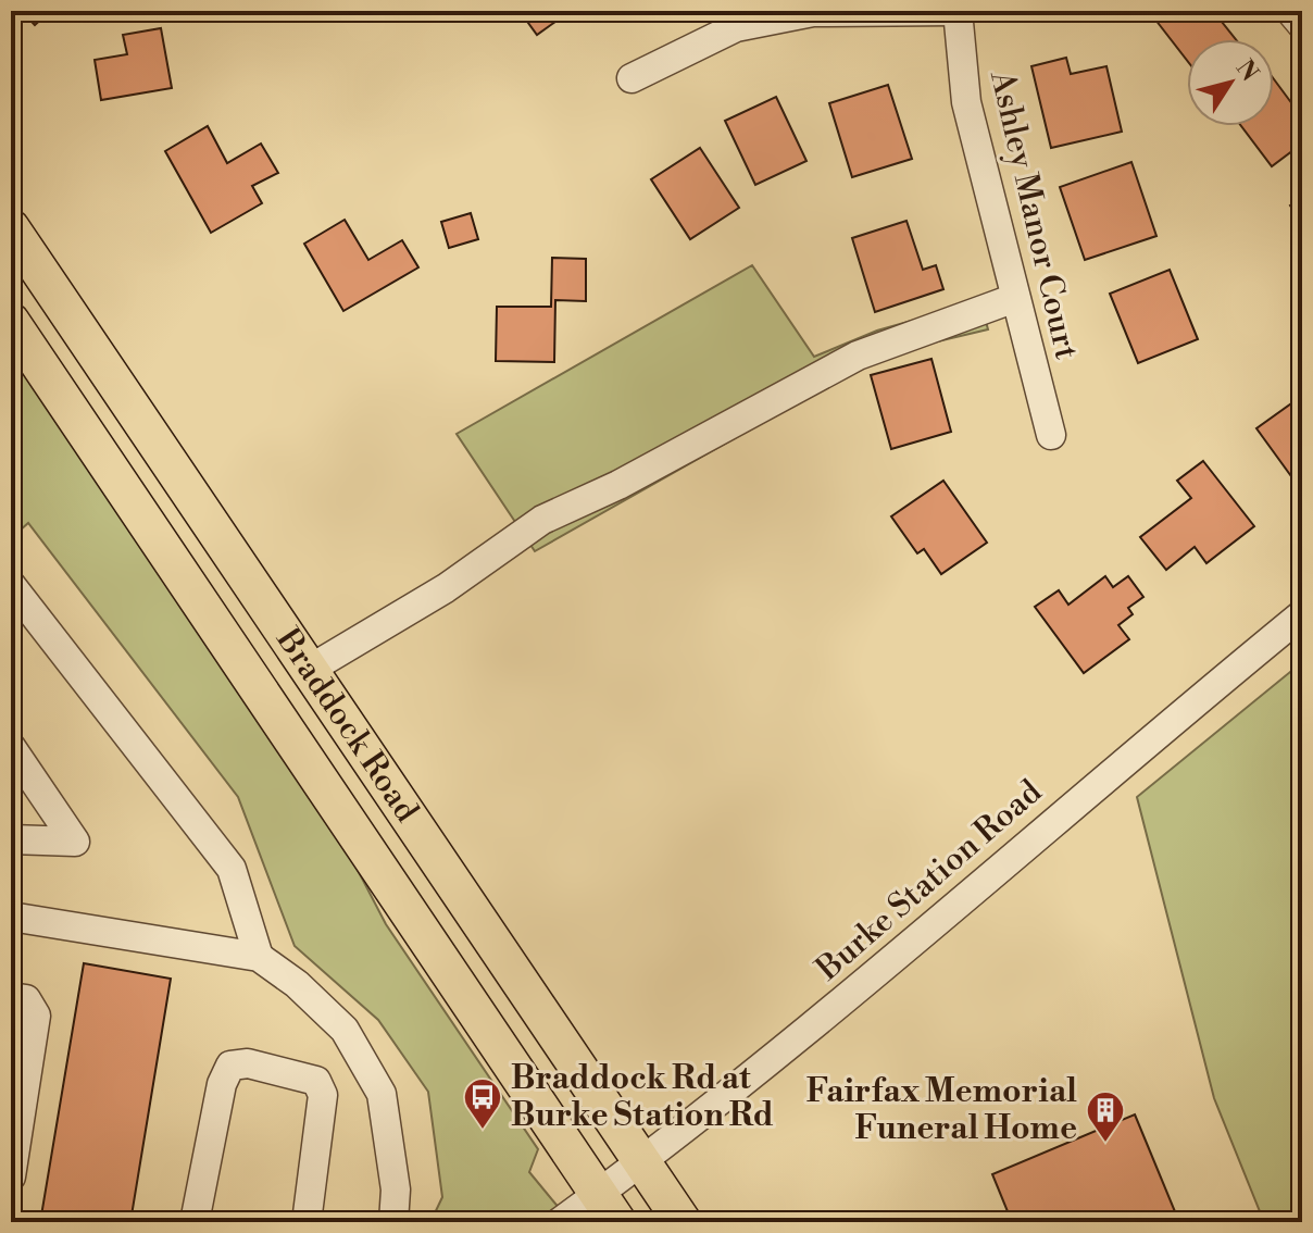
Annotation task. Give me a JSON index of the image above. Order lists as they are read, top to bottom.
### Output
{
  "streets": {
    "main road": ["Braddock Road"],
    "street": ["Ashley Manor Court", "Burke Station Road"]
  },
  "crossings": [
    ["Braddock Road", "Burke Station Road"]
  ],
  "places": {
    "bus stop": ["Braddock Rd at Burke Station Rd"],
    "building": ["Fairfax Memorial Funeral Home"]
  },
  "north": "top right"
}
